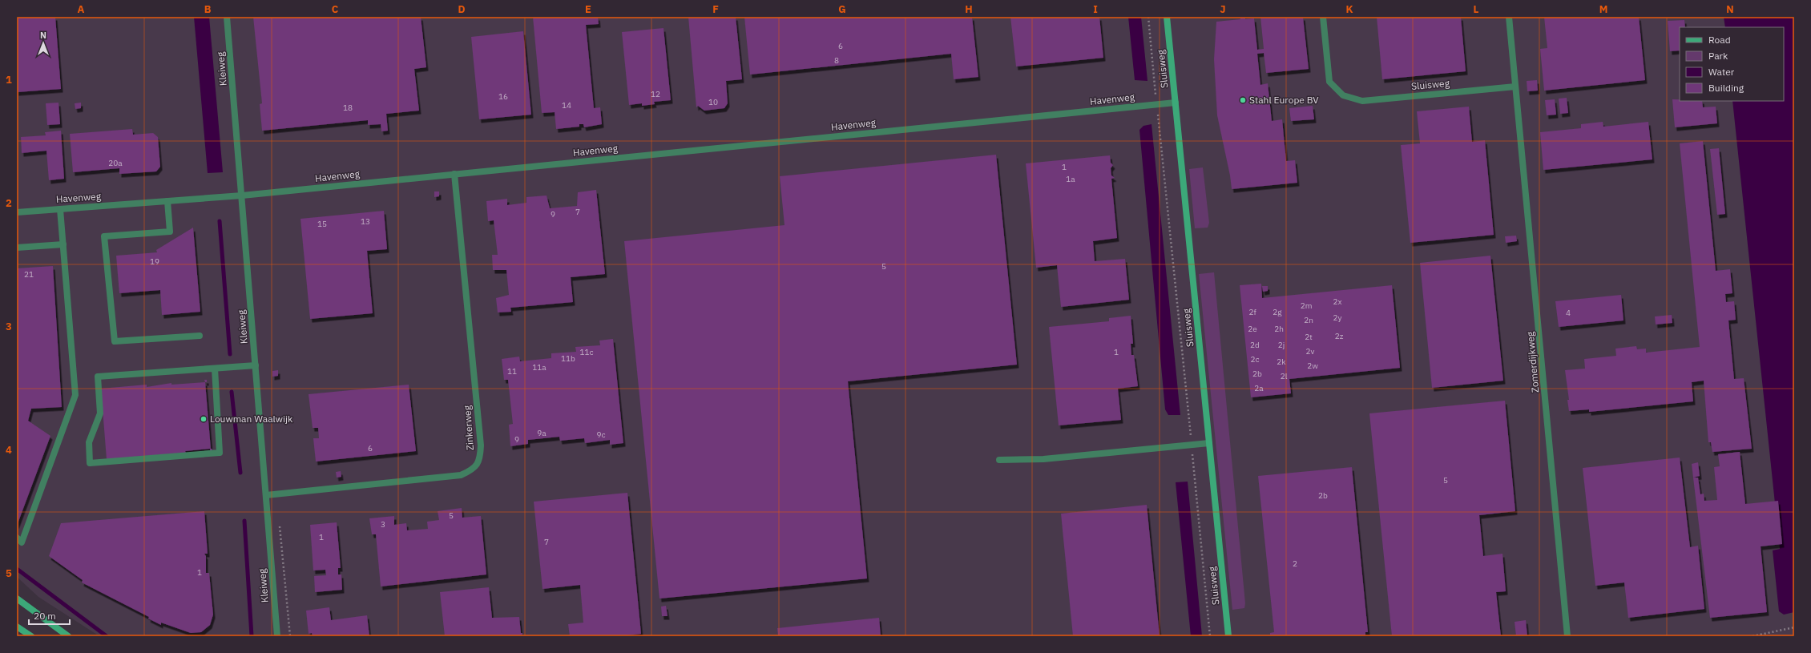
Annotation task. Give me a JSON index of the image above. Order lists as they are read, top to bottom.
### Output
{
  "streets": {
    "street": [
      "Kleiweg",
      "Sluisweg",
      "Havenweg",
      "Zomerdijkweg",
      "Zinkerweg"
    ]
  },
  "crossings": [
    ["Kleiweg", "Havenweg"],
    ["Kleiweg", "Zinkerweg"],
    ["Sluisweg", "Havenweg"],
    ["Sluisweg", "Zomerdijkweg"],
    ["Havenweg", "Zinkerweg"]
  ],
  "places": ["Stahl Europe BV", "Louwman Waalwijk"],
  "house_numbers": [
    "6",
    "8",
    "12",
    "16",
    "10",
    "14",
    "18",
    "20a",
    "1",
    "1a",
    "7",
    "9",
    "13",
    "15",
    "19",
    "5",
    "21",
    "2x",
    "2m",
    "2f",
    "2g",
    "4",
    "2y",
    "2n",
    "2e",
    "2h",
    "2z",
    "2t",
    "2d",
    "2j",
    "2v",
    "11c",
    "1",
    "11b",
    "2c",
    "2k",
    "2w",
    "11a",
    "11",
    "2b",
    "2l",
    "2a",
    "9a",
    "9c",
    "9",
    "6",
    "5",
    "2b",
    "5",
    "3",
    "1",
    "7",
    "2",
    "1"
  ],
  "legend": [
    "Road",
    "Park",
    "Water",
    "Building"
  ],
  "scale_bar": "20 m",
  "north": "top",
  "grid": {
    "columns": [
      "A",
      "B",
      "C",
      "D",
      "E",
      "F",
      "G",
      "H",
      "I",
      "J",
      "K",
      "L",
      "M",
      "N"
    ],
    "rows": [
      "1",
      "2",
      "3",
      "4",
      "5"
    ]
  }
}
